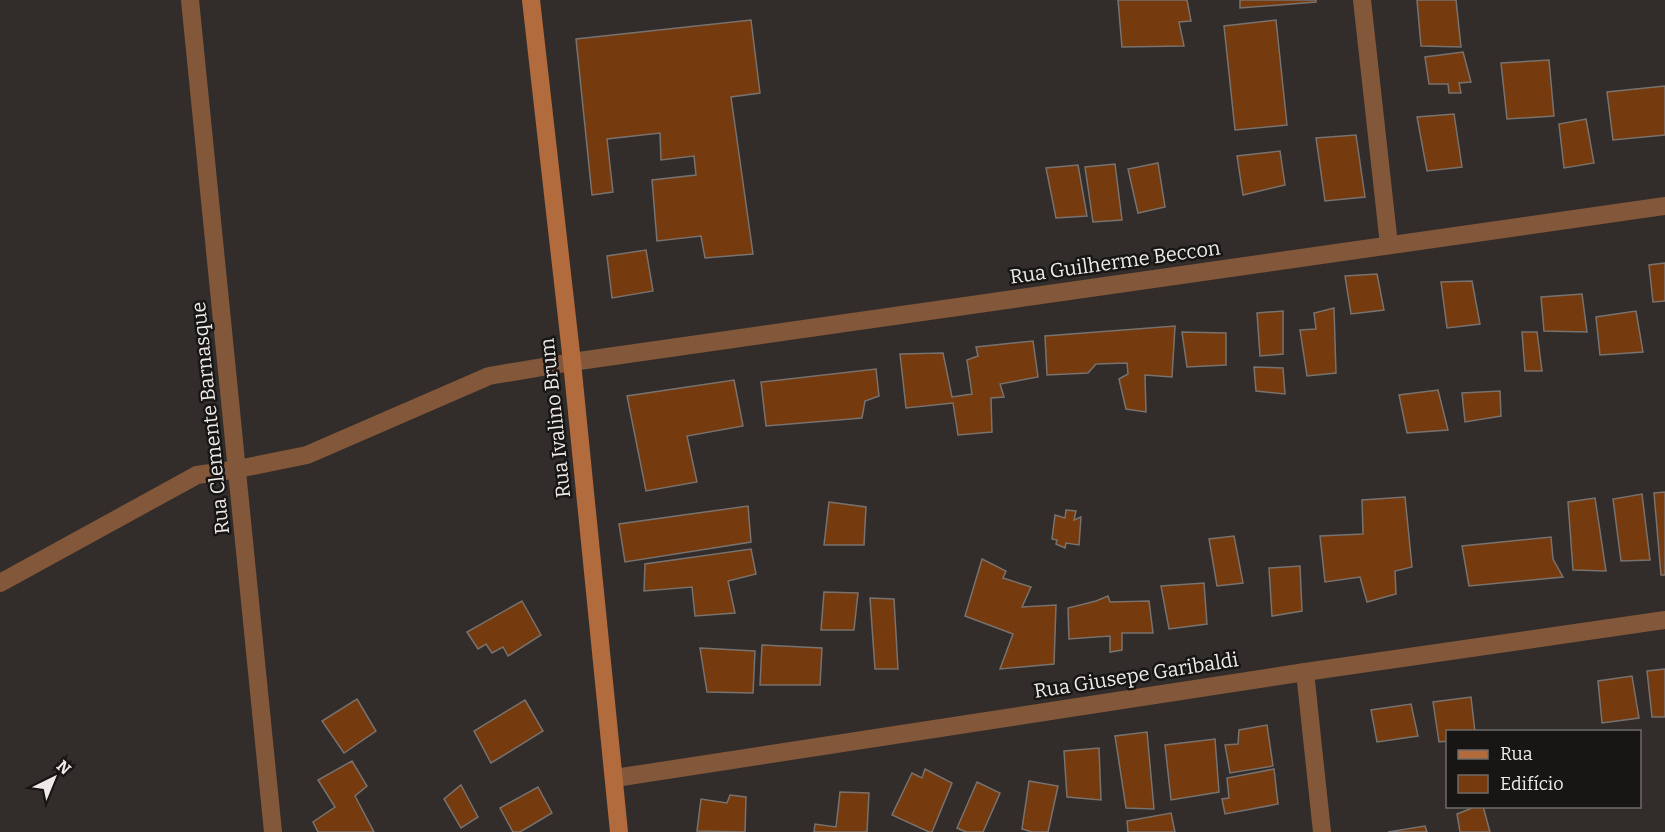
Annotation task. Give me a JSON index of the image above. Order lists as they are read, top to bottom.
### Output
{
  "streets": {
    "street": [
      "Rua Guilherme Beccon",
      "Rua Clemente Barnasque",
      "Rua Ivalino Brum",
      "Rua Giusepe Garibaldi"
    ]
  },
  "crossings": [
    ["Rua Guilherme Beccon", "Rua Clemente Barnasque"],
    ["Rua Guilherme Beccon", "Rua Ivalino Brum"],
    ["Rua Ivalino Brum", "Rua Giusepe Garibaldi"]
  ],
  "legend": ["Rua", "Edifício"],
  "north": "top right"
}
